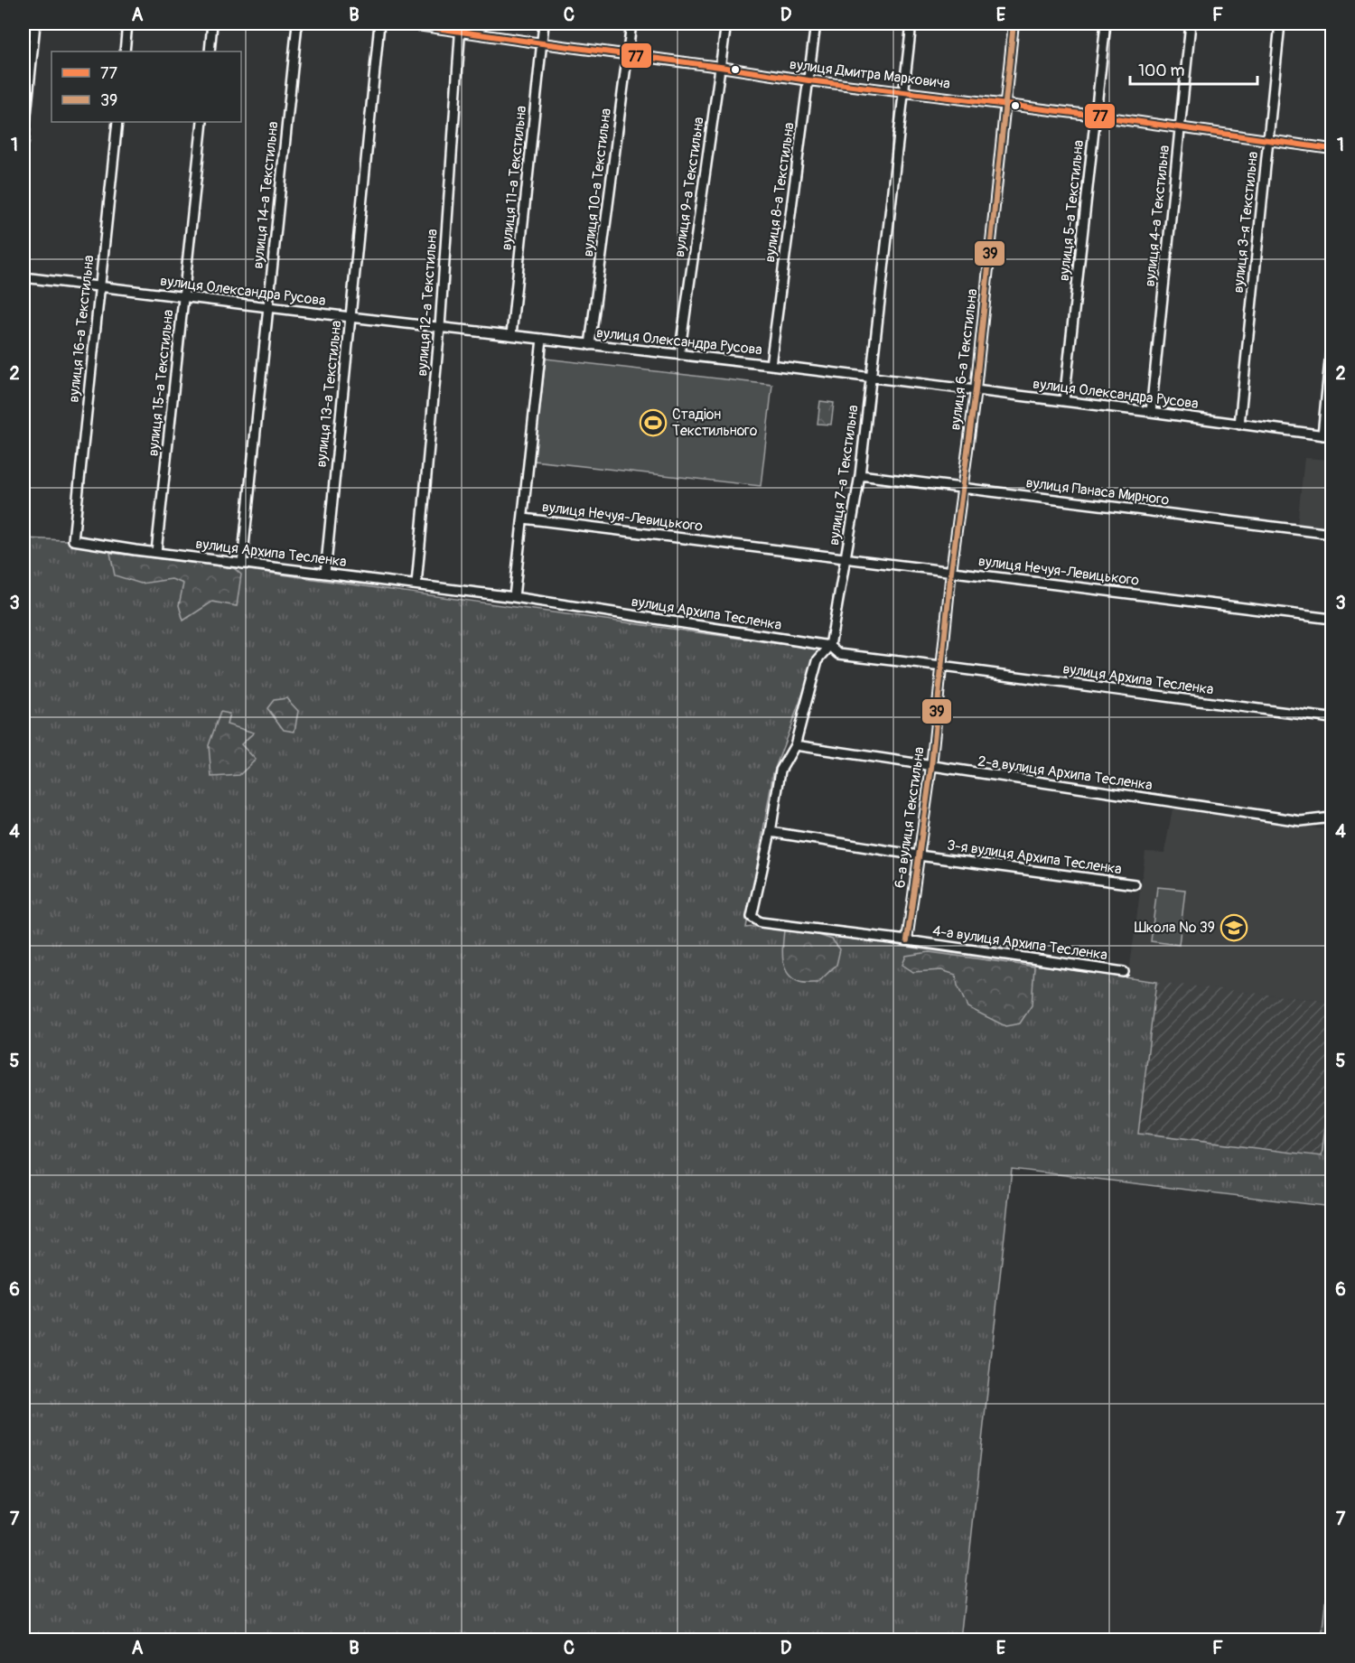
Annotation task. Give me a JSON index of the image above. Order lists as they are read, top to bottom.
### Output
{
  "streets": {
    "street": [
      "вулиця Дмитра Марковича",
      "вулиця 11-а Текстильна",
      "вулиця 10-а Текстильна",
      "вулиця 9-а Текстильна",
      "вулиця 8-а Текстильна",
      "вулиця 14-а Текстильна",
      "вулиця 5-а Текстильна",
      "вулиця 4-а Текстильна",
      "вулиця 3-я Текстильна",
      "вулиця Олександра Русова",
      "вулиця 12-а Текстильна",
      "вулиця 16-а Текстильна",
      "вулиця 6-а Текстильна",
      "вулиця 15-а Текстильна",
      "вулиця 13-а Текстильна",
      "вулиця 7-а Текстильна",
      "вулиця Панаса Мирного",
      "вулиця Нечуя-Левицького",
      "вулиця Архипа Тесленка",
      "2-а вулиця Архипа Тесленка",
      "6-а вулиця Текстильна",
      "3-я вулиця Архипа Тесленка",
      "4-а вулиця Архипа Тесленка"
    ]
  },
  "crossings": [
    ["вулиця Дмитра Марковича", "вулиця 11-а Текстильна"],
    ["вулиця Дмитра Марковича", "вулиця 10-а Текстильна"],
    ["вулиця Дмитра Марковича", "вулиця 9-а Текстильна"],
    ["вулиця Дмитра Марковича", "вулиця 8-а Текстильна"],
    ["вулиця Дмитра Марковича", "вулиця 5-а Текстильна"],
    ["вулиця Дмитра Марковича", "вулиця 4-а Текстильна"],
    ["вулиця Дмитра Марковича", "вулиця 3-я Текстильна"],
    ["вулиця Дмитра Марковича", "вулиця 12-а Текстильна"],
    ["вулиця Дмитра Марковича", "вулиця 6-а Текстильна"],
    ["вулиця Дмитра Марковича", "вулиця 7-а Текстильна"],
    ["вулиця 11-а Текстильна", "вулиця Олександра Русова"],
    ["вулиця 10-а Текстильна", "вулиця Олександра Русова"],
    ["вулиця 9-а Текстильна", "вулиця Олександра Русова"],
    ["вулиця 8-а Текстильна", "вулиця Олександра Русова"],
    ["вулиця 14-а Текстильна", "вулиця Олександра Русова"],
    ["вулиця 14-а Текстильна", "вулиця Архипа Тесленка"],
    ["вулиця 5-а Текстильна", "вулиця Олександра Русова"],
    ["вулиця 4-а Текстильна", "вулиця Олександра Русова"],
    ["вулиця 3-я Текстильна", "вулиця Олександра Русова"],
    ["вулиця Олександра Русова", "вулиця 12-а Текстильна"],
    ["вулиця Олександра Русова", "вулиця 16-а Текстильна"],
    ["вулиця Олександра Русова", "вулиця 6-а Текстильна"],
    ["вулиця Олександра Русова", "вулиця 15-а Текстильна"],
    ["вулиця Олександра Русова", "вулиця 13-а Текстильна"],
    ["вулиця Олександра Русова", "вулиця 7-а Текстильна"],
    ["вулиця 12-а Текстильна", "вулиця Архипа Тесленка"],
    ["вулиця 16-а Текстильна", "вулиця Архипа Тесленка"],
    ["вулиця 6-а Текстильна", "вулиця Панаса Мирного"],
    ["вулиця 6-а Текстильна", "вулиця Нечуя-Левицького"],
    ["вулиця 6-а Текстильна", "вулиця Архипа Тесленка"],
    ["вулиця 6-а Текстильна", "6-а вулиця Текстильна"],
    ["вулиця 15-а Текстильна", "вулиця Архипа Тесленка"],
    ["вулиця 13-а Текстильна", "вулиця Архипа Тесленка"],
    ["вулиця 7-а Текстильна", "вулиця Панаса Мирного"],
    ["вулиця 7-а Текстильна", "вулиця Нечуя-Левицького"],
    ["вулиця 7-а Текстильна", "вулиця Архипа Тесленка"],
    ["вулиця 7-а Текстильна", "2-а вулиця Архипа Тесленка"],
    ["вулиця 7-а Текстильна", "3-я вулиця Архипа Тесленка"],
    ["вулиця 7-а Текстильна", "4-а вулиця Архипа Тесленка"],
    ["вулиця Архипа Тесленка", "6-а вулиця Текстильна"],
    ["2-а вулиця Архипа Тесленка", "6-а вулиця Текстильна"],
    ["6-а вулиця Текстильна", "3-я вулиця Архипа Тесленка"],
    ["6-а вулиця Текстильна", "4-а вулиця Архипа Тесленка"]
  ],
  "places": {
    "sports": ["Стадіон Текстильного"],
    "school or university": ["Школа № 39"]
  },
  "lines": ["transit line 77", "transit line 39"],
  "legend": ["77", "39"],
  "scale_bar": "100 m",
  "grid": {
    "columns": [
      "A",
      "B",
      "C",
      "D",
      "E",
      "F"
    ],
    "rows": [
      "1",
      "2",
      "3",
      "4",
      "5",
      "6",
      "7"
    ]
  }
}
